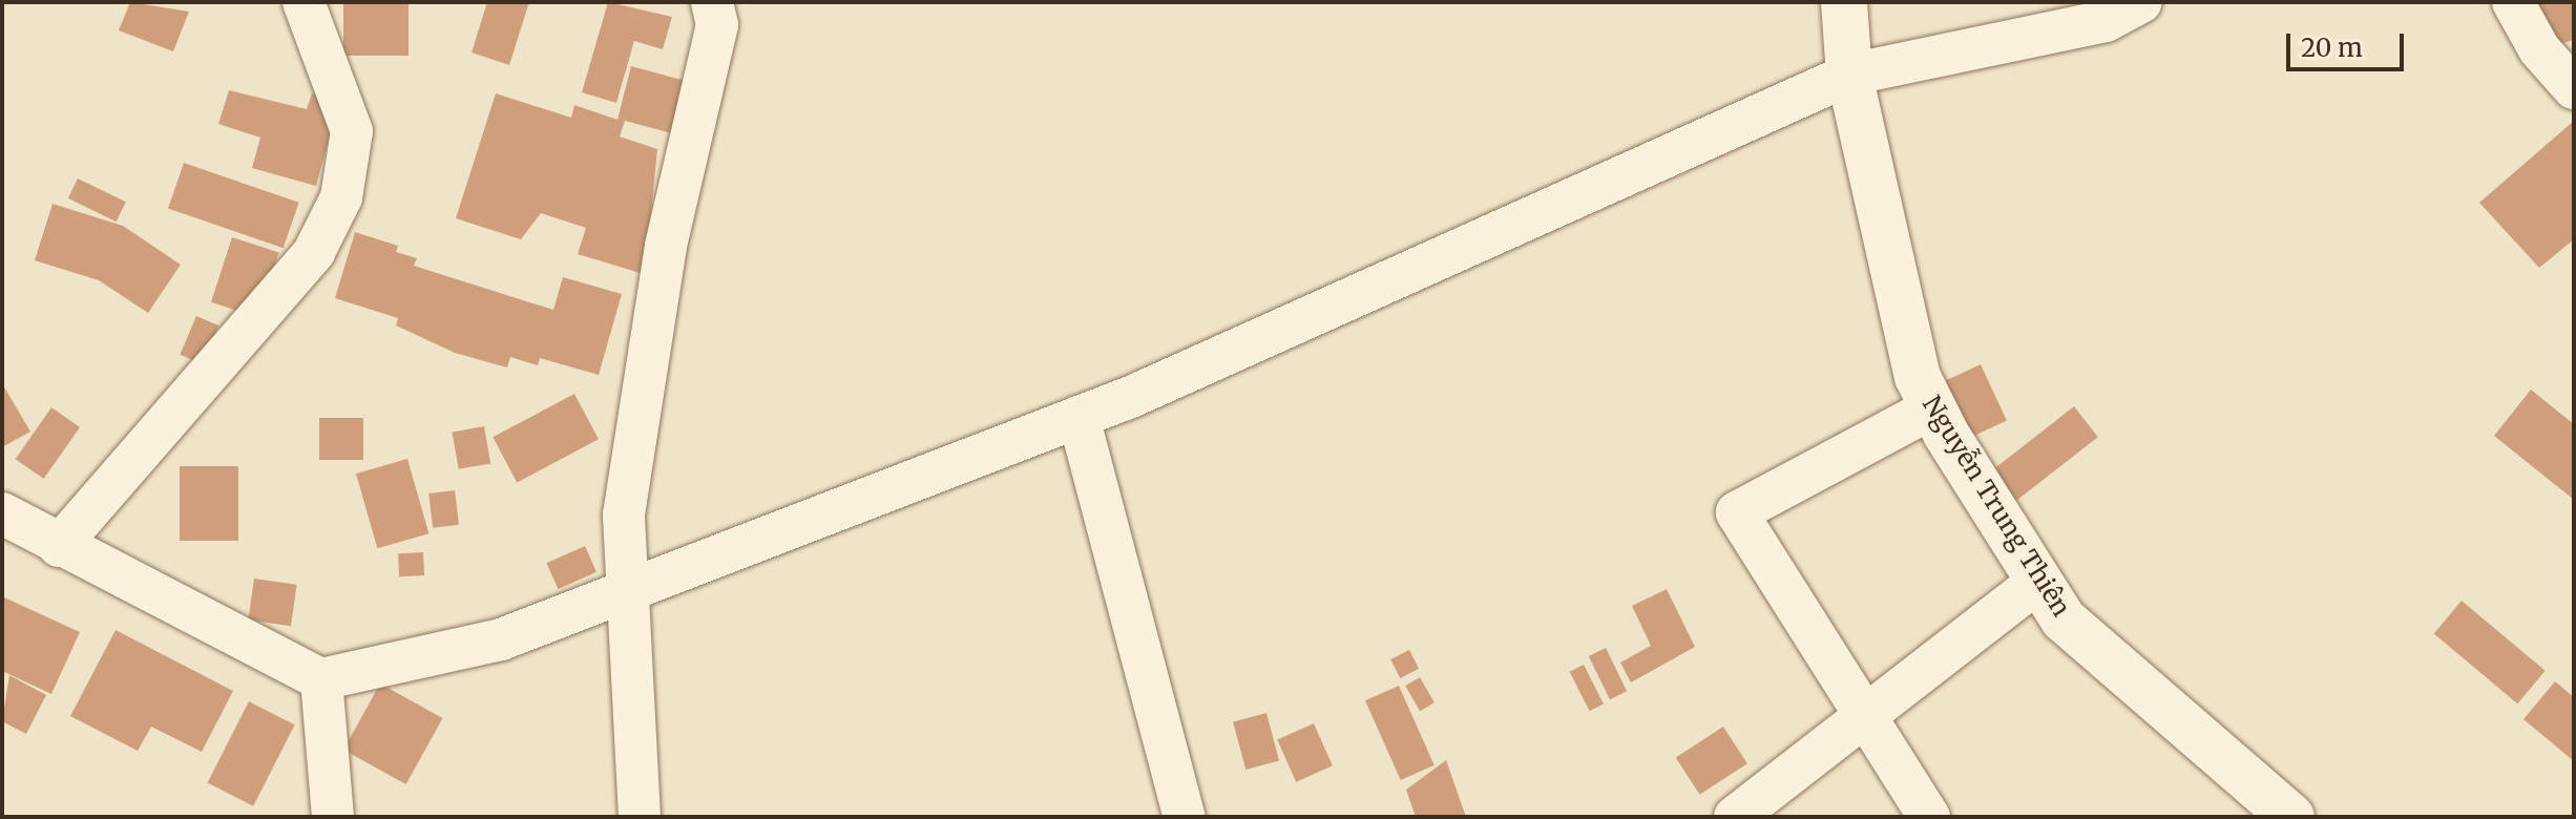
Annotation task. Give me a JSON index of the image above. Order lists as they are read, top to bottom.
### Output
{
  "streets": {
    "street": ["Nguyễn Trung Thiên"]
  },
  "scale_bar": "20 m"
}
